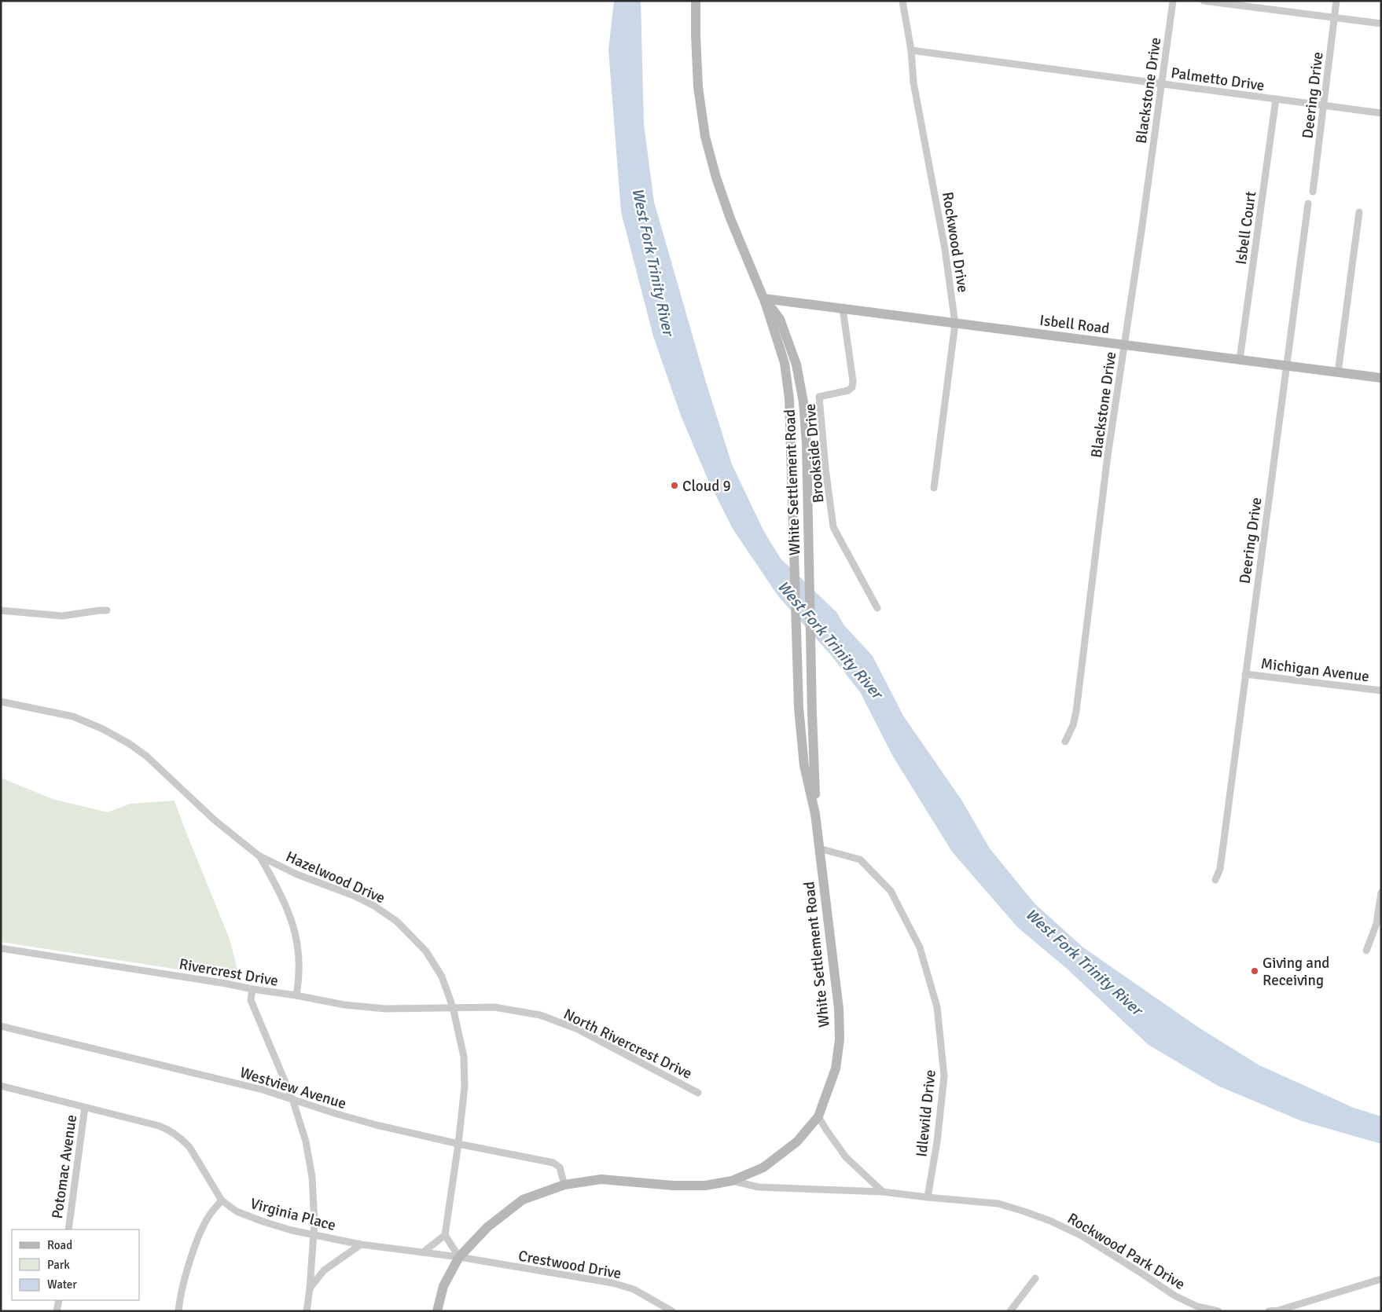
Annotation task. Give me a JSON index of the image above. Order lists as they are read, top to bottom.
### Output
{
  "streets": {
    "main road": ["Isbell Road", "White Settlement Road"],
    "street": [
      "Palmetto Drive",
      "Blackstone Drive",
      "Deering Drive",
      "Isbell Court",
      "Rockwood Drive",
      "Brookside Drive",
      "Michigan Avenue",
      "Hazelwood Drive",
      "Rivercrest Drive",
      "North Rivercrest Drive",
      "Westview Avenue",
      "Idlewild Drive",
      "Potomac Avenue",
      "Virginia Place",
      "Rockwood Park Drive",
      "Crestwood Drive"
    ]
  },
  "crossings": [
    ["Palmetto Drive", "Blackstone Drive"],
    ["Palmetto Drive", "Deering Drive"],
    ["Palmetto Drive", "Isbell Court"],
    ["Palmetto Drive", "Rockwood Drive"],
    ["Blackstone Drive", "Isbell Road"],
    ["Deering Drive", "Isbell Road"],
    ["Deering Drive", "Michigan Avenue"],
    ["Isbell Court", "Isbell Road"],
    ["Rockwood Drive", "Isbell Road"],
    ["Isbell Road", "Brookside Drive"],
    ["Isbell Road", "White Settlement Road"],
    ["White Settlement Road", "Westview Avenue"],
    ["White Settlement Road", "Idlewild Drive"],
    ["White Settlement Road", "Virginia Place"],
    ["White Settlement Road", "Rockwood Park Drive"],
    ["White Settlement Road", "Crestwood Drive"],
    ["Hazelwood Drive", "Rivercrest Drive"],
    ["Hazelwood Drive", "North Rivercrest Drive"],
    ["Hazelwood Drive", "Westview Avenue"],
    ["Rivercrest Drive", "North Rivercrest Drive"],
    ["Idlewild Drive", "Rockwood Park Drive"],
    ["Potomac Avenue", "Virginia Place"],
    ["Virginia Place", "Crestwood Drive"]
  ],
  "water": ["West Fork Trinity River"],
  "places": ["Cloud 9", "Giving and Receiving"],
  "legend": ["Road", "Park", "Water"]
}
